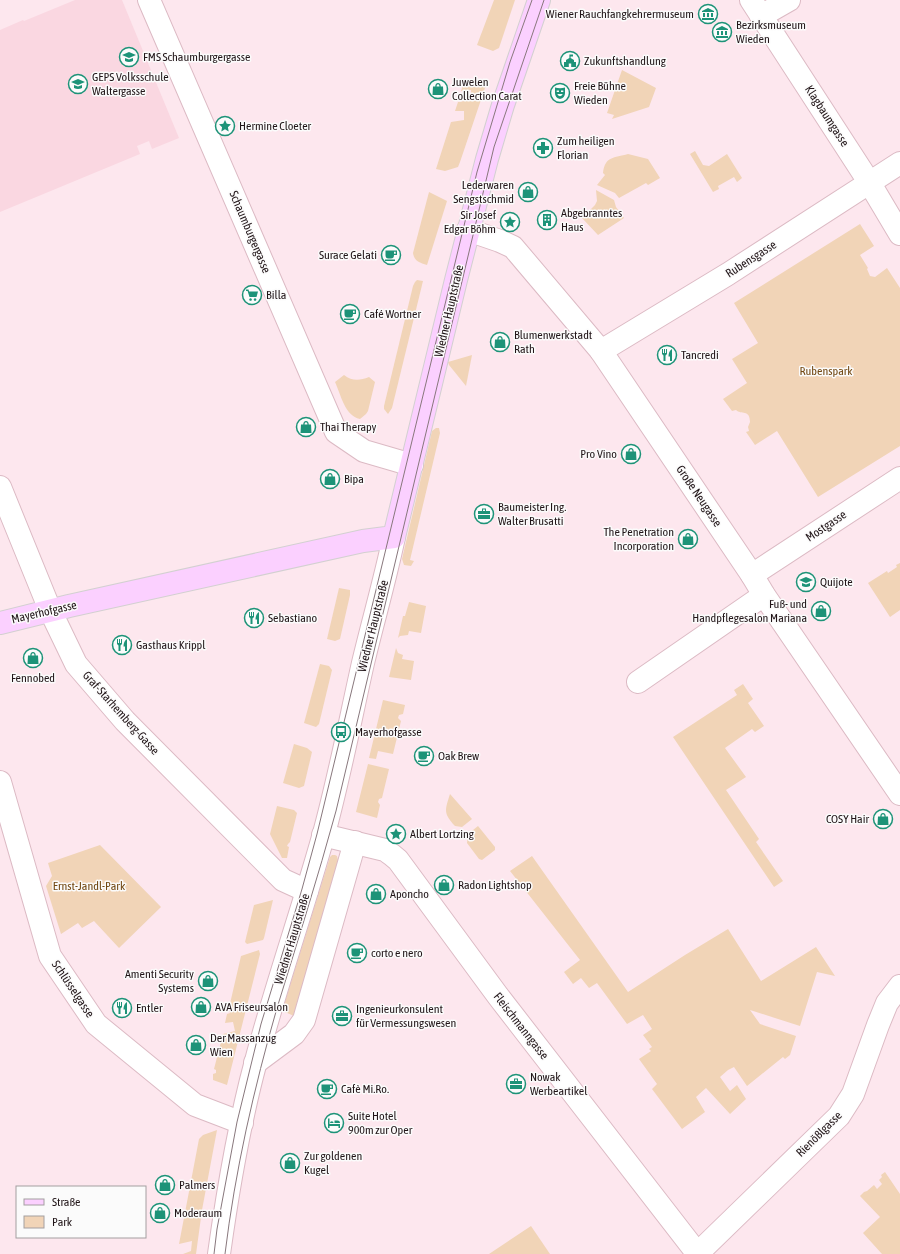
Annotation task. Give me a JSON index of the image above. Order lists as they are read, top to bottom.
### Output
{
  "streets": {
    "main road": ["Wiedner Hauptstraße", "Mayerhofgasse"],
    "street": [
      "Klagbaumgasse",
      "Schaumburgergasse",
      "Rubensgasse",
      "Große Neugasse",
      "Mostgasse",
      "Graf-Starhemberg-Gasse",
      "Schlüsselgasse",
      "Fleischmanngasse",
      "Rienößlgasse"
    ]
  },
  "crossings": [
    ["Klagbaumgasse", "Rubensgasse"],
    ["Schaumburgergasse", "Wiedner Hauptstraße"],
    ["Rubensgasse", "Große Neugasse"],
    ["Wiedner Hauptstraße", "Große Neugasse"],
    ["Wiedner Hauptstraße", "Mayerhofgasse"],
    ["Wiedner Hauptstraße", "Graf-Starhemberg-Gasse"],
    ["Wiedner Hauptstraße", "Schlüsselgasse"],
    ["Wiedner Hauptstraße", "Fleischmanngasse"],
    ["Große Neugasse", "Mostgasse"],
    ["Mayerhofgasse", "Graf-Starhemberg-Gasse"],
    ["Fleischmanngasse", "Rienößlgasse"]
  ],
  "parks": ["Rubenspark", "Ernst-Jandl-Park"],
  "places": {
    "museum": ["Wiener Rauchfangkehrermuseum", "Bezirksmuseum Wieden"],
    "school or university": ["FMS Schaumburgergasse", "GEPS Volksschule Waltergasse", "Quijote"],
    "public building": ["Zukunftshandlung"],
    "shop": [
      "Juwelen Collection Carat",
      "Lederwaren Sengstschmid",
      "Blumenwerkstadt Rath",
      "Thai Therapy",
      "Pro Vino",
      "Bipa",
      "The Penetration Incorporation",
      "Fuß- und Handpflegesalon Mariana",
      "Fennobed",
      "COSY Hair",
      "Radon Lightshop",
      "Aponcho",
      "Amenti Security Systems",
      "AVA Friseursalon",
      "Der Massanzug Wien",
      "Zur goldenen Kugel",
      "Palmers",
      "Moderaum"
    ],
    "theatre": ["Freie Bühne Wieden"],
    "place": ["Hermine Cloeter", "Sir Josef Edgar Böhm", "Albert Lortzing"],
    "pharmacy": ["Zum heiligen Florian"],
    "building": ["Abgebranntes Haus"],
    "cafe": [
      "Surace Gelati",
      "Café Wortner",
      "Oak Brew",
      "corto e nero",
      "Cafè Mi.Ro."
    ],
    "supermarket": ["Billa"],
    "restaurant": [
      "Tancredi",
      "Sebastiano",
      "Gasthaus Krippl",
      "Entler"
    ],
    "office": ["Baumeister Ing. Walter Brusatti", "Ingenieurkonsulent für Vermessungswesen", "Nowak Werbeartikel"],
    "bus stop": ["Mayerhofgasse"],
    "hotel": ["Suite Hotel 900m zur Oper"]
  },
  "legend": ["Straße", "Park"]
}
